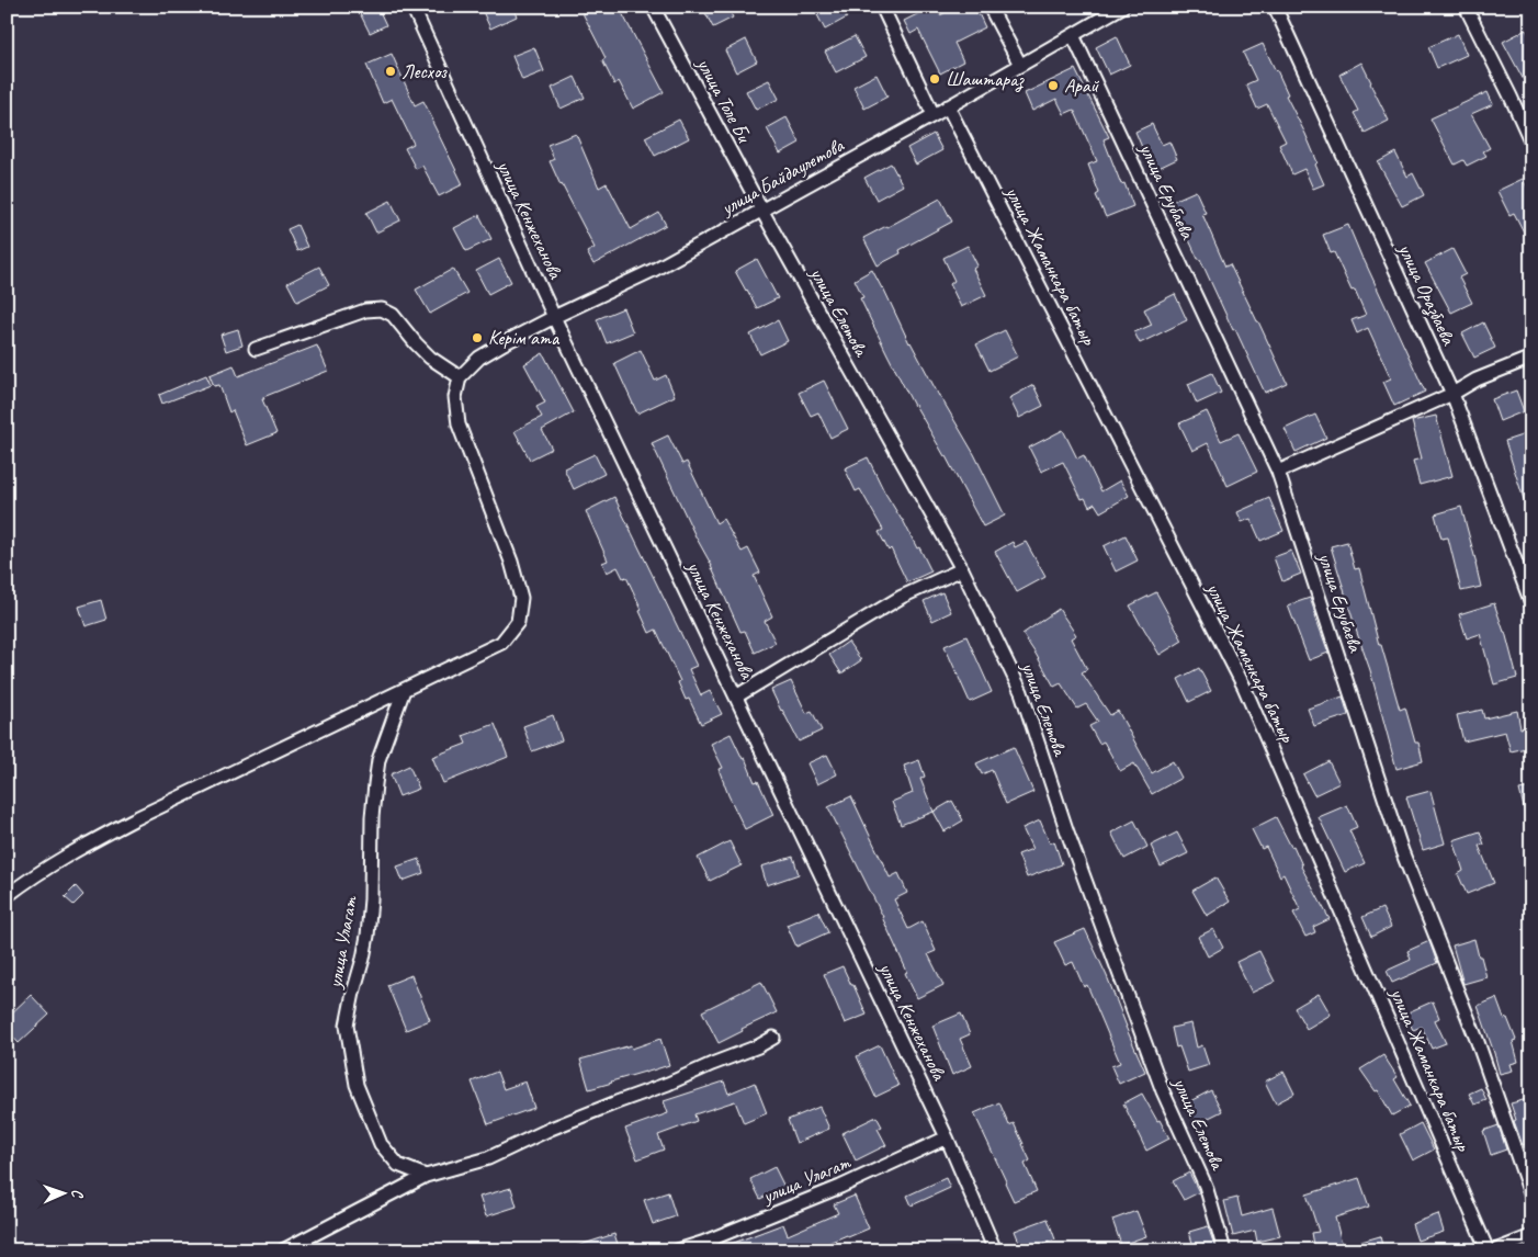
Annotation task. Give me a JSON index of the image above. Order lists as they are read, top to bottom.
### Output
{
  "streets": {
    "street": [
      "улица Толе Би",
      "улица Байдаулетова",
      "улица Ерубаева",
      "улица Кенжеханова",
      "улица Жаманкара батыр",
      "улица Оразбаева",
      "улица Елетова",
      "улица Улагат"
    ]
  },
  "crossings": [
    ["улица Толе Би", "улица Байдаулетова"],
    ["улица Толе Би", "улица Елетова"],
    ["улица Байдаулетова", "улица Ерубаева"],
    ["улица Байдаулетова", "улица Кенжеханова"],
    ["улица Байдаулетова", "улица Жаманкара батыр"],
    ["улица Байдаулетова", "улица Елетова"],
    ["улица Кенжеханова", "улица Улагат"]
  ],
  "places": [
    "Лесхоз",
    "Шаштараз",
    "Арай",
    "Керім ата"
  ],
  "north": "right"
}
